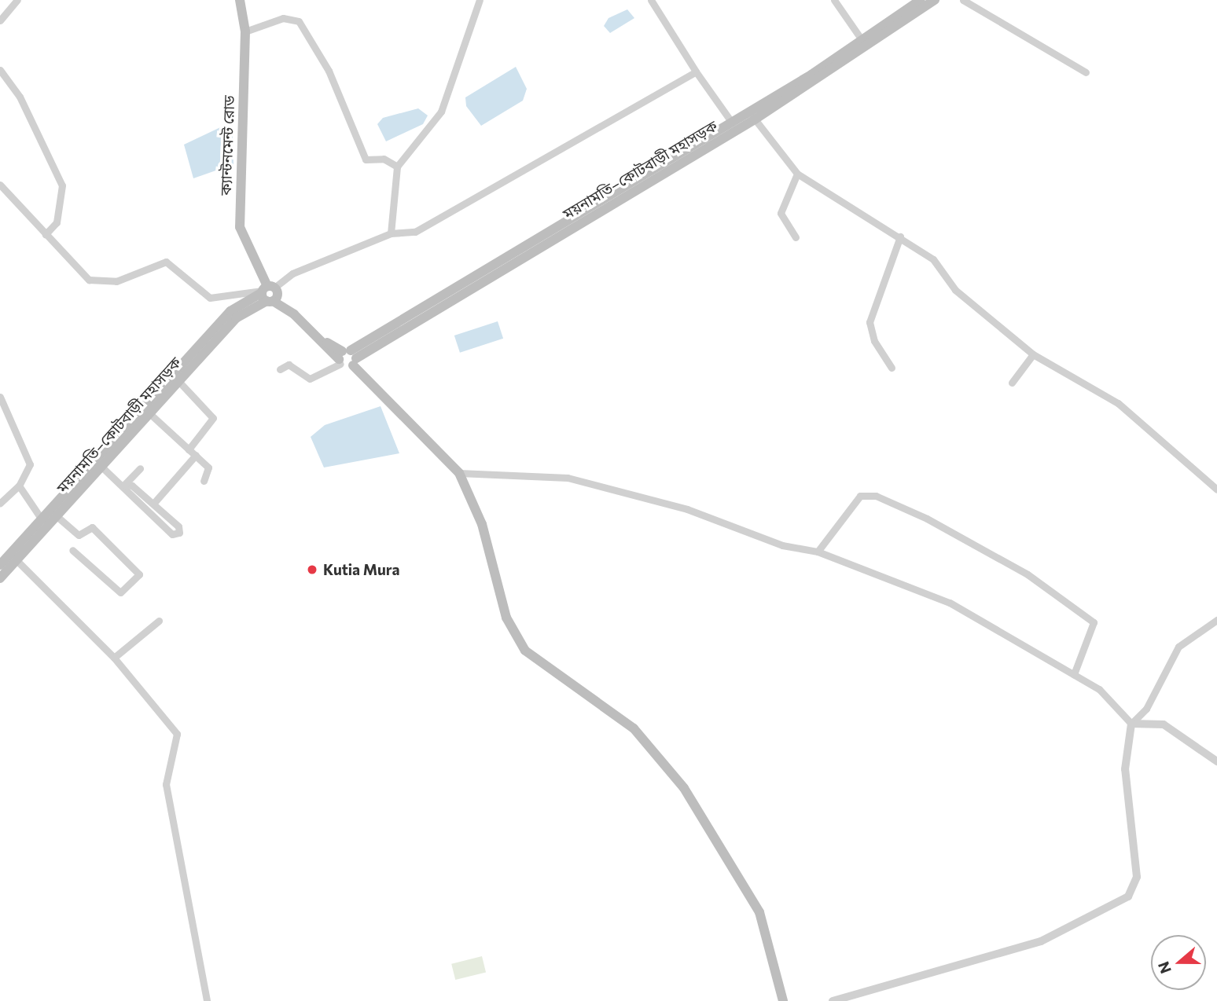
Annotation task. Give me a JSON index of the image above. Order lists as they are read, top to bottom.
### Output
{
  "streets": {
    "main road": ["ক্যান্টনমেন্ট রোড", "ময়নামতি–কোটবাড়ী মহাসড়ক"]
  },
  "crossings": [
    ["ক্যান্টনমেন্ট রোড", "ময়নামতি–কোটবাড়ী মহাসড়ক"]
  ],
  "places": ["Kutia Mura"],
  "north": "left"
}
